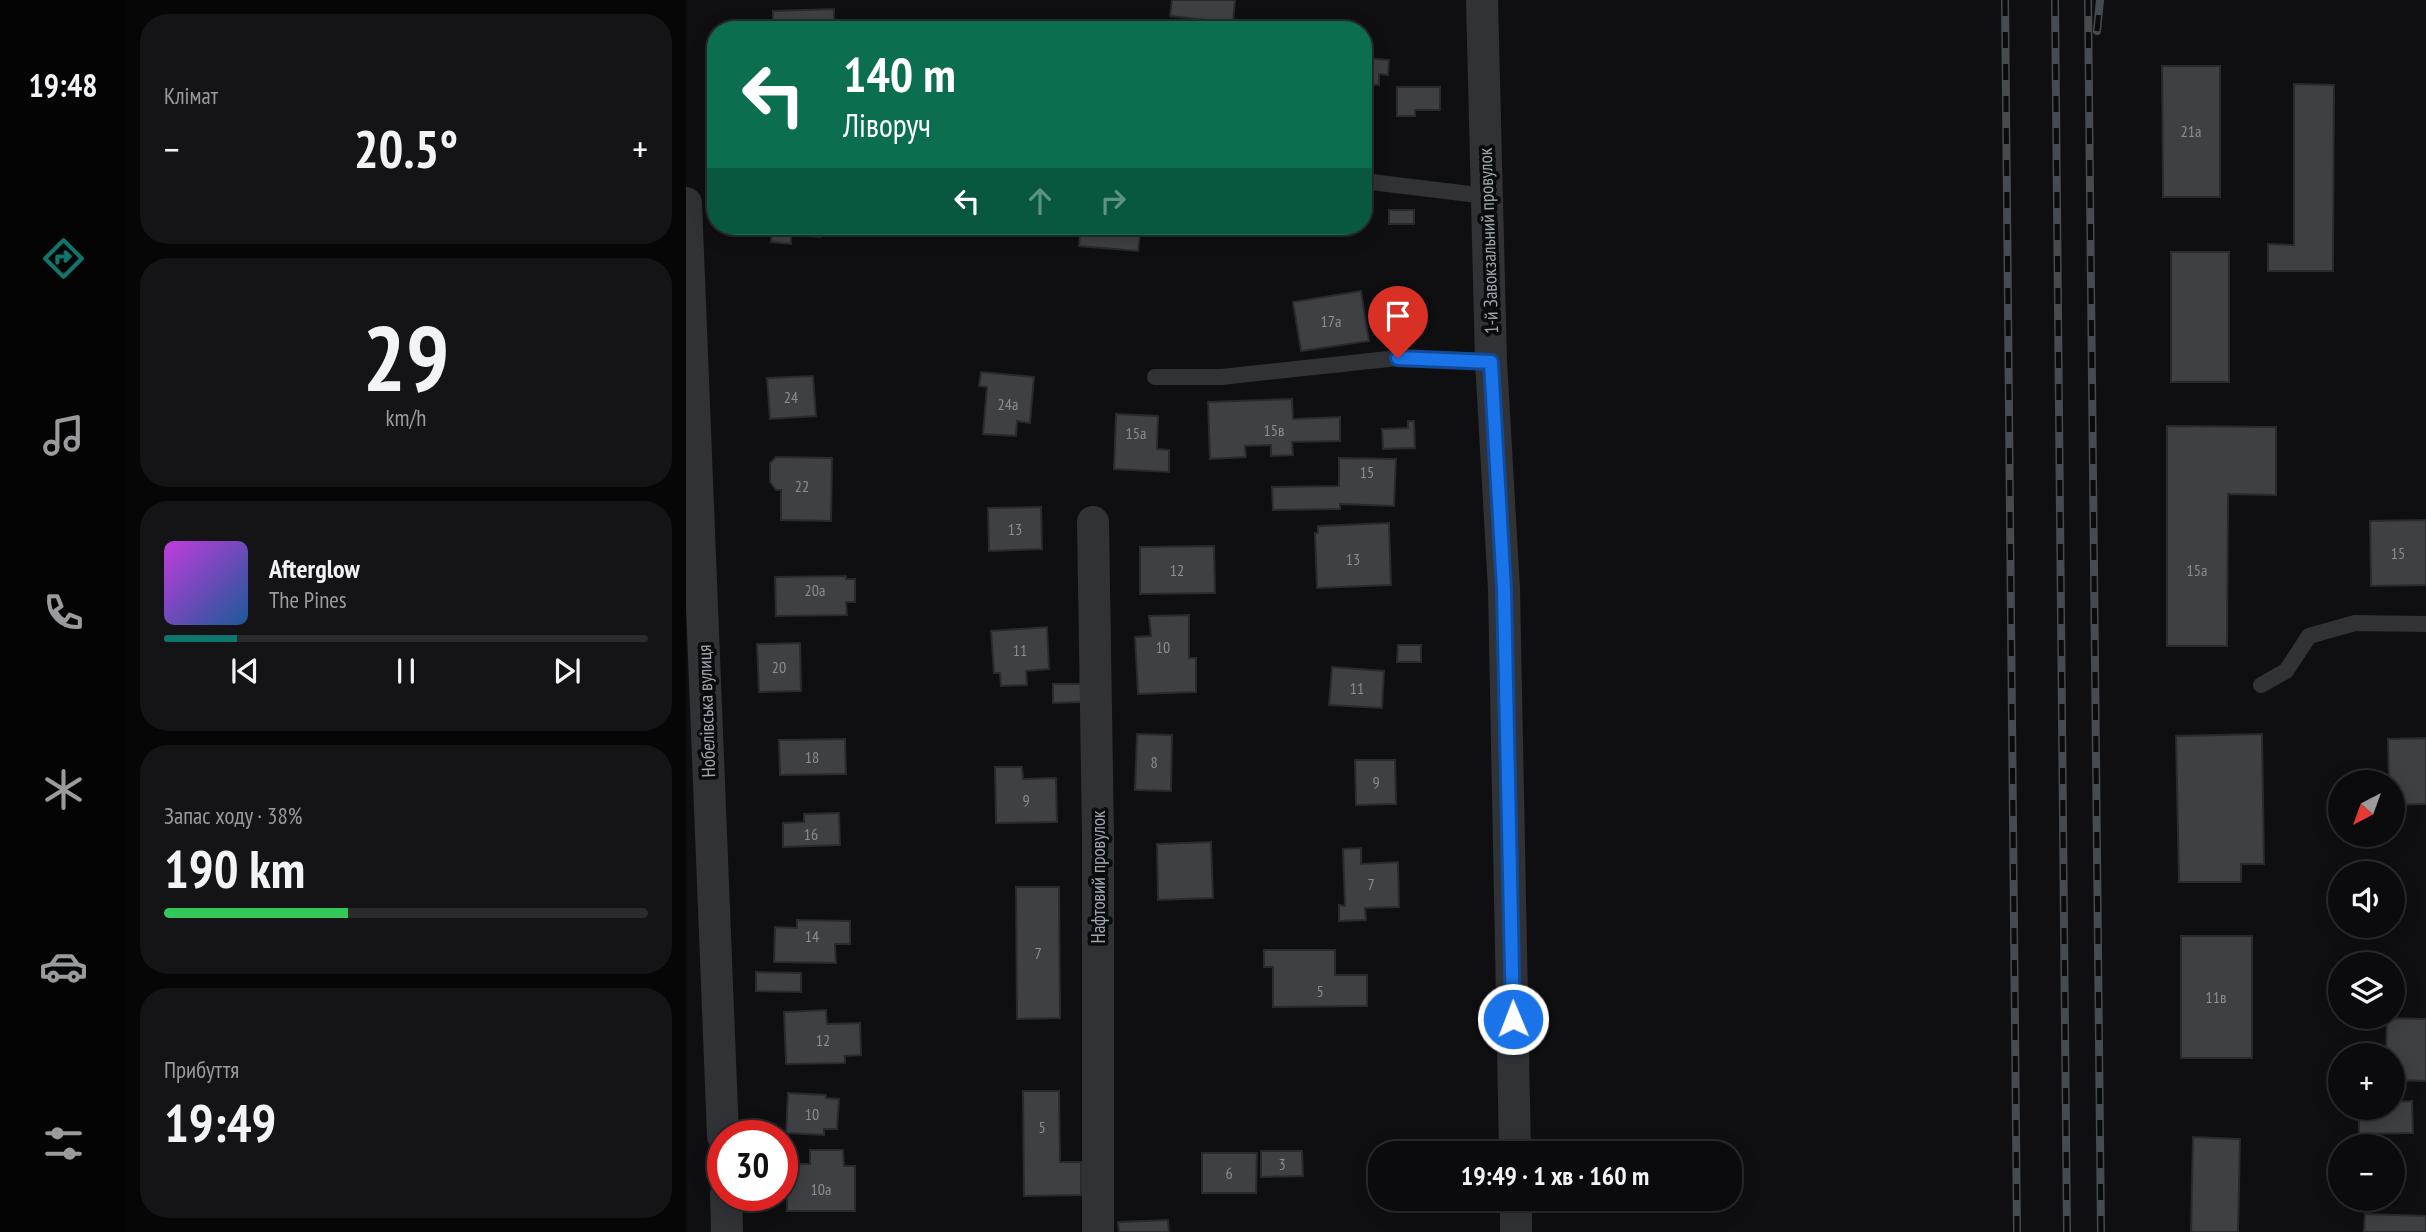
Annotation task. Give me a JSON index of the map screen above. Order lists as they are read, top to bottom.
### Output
{
  "streets": {
    "street": ["1-й Завокзальний провулок", "Нобелівська вулиця", "Нафтовий провулок"]
  },
  "house_numbers": [
    "21а",
    "17а",
    "24",
    "24а",
    "15в",
    "15а",
    "15",
    "22",
    "13",
    "15",
    "13",
    "12",
    "15а",
    "20а",
    "10",
    "11",
    "20",
    "11",
    "18",
    "8",
    "9",
    "9",
    "16",
    "7",
    "14",
    "7",
    "5",
    "11в",
    "12",
    "10",
    "5",
    "3",
    "6",
    "10а"
  ],
  "north": "bottom left",
  "page": {
    "tabs": "19:48",
    "tile": [
      "Клімат",
      ["29", "km/h"],
      ["Запас ходу · 38%", "190 km"],
      ["Прибуття", "19:49"]
    ],
    "turn": ["140 m", "Ліворуч"],
    "heat": ["−", "20.5°", "+"],
    "song": ["Afterglow", "The Pines"],
    "map_buttons": ["+", "−"],
    "limit": "30",
    "trip": "19:49 · 1 хв · 160 m"
  }
}
